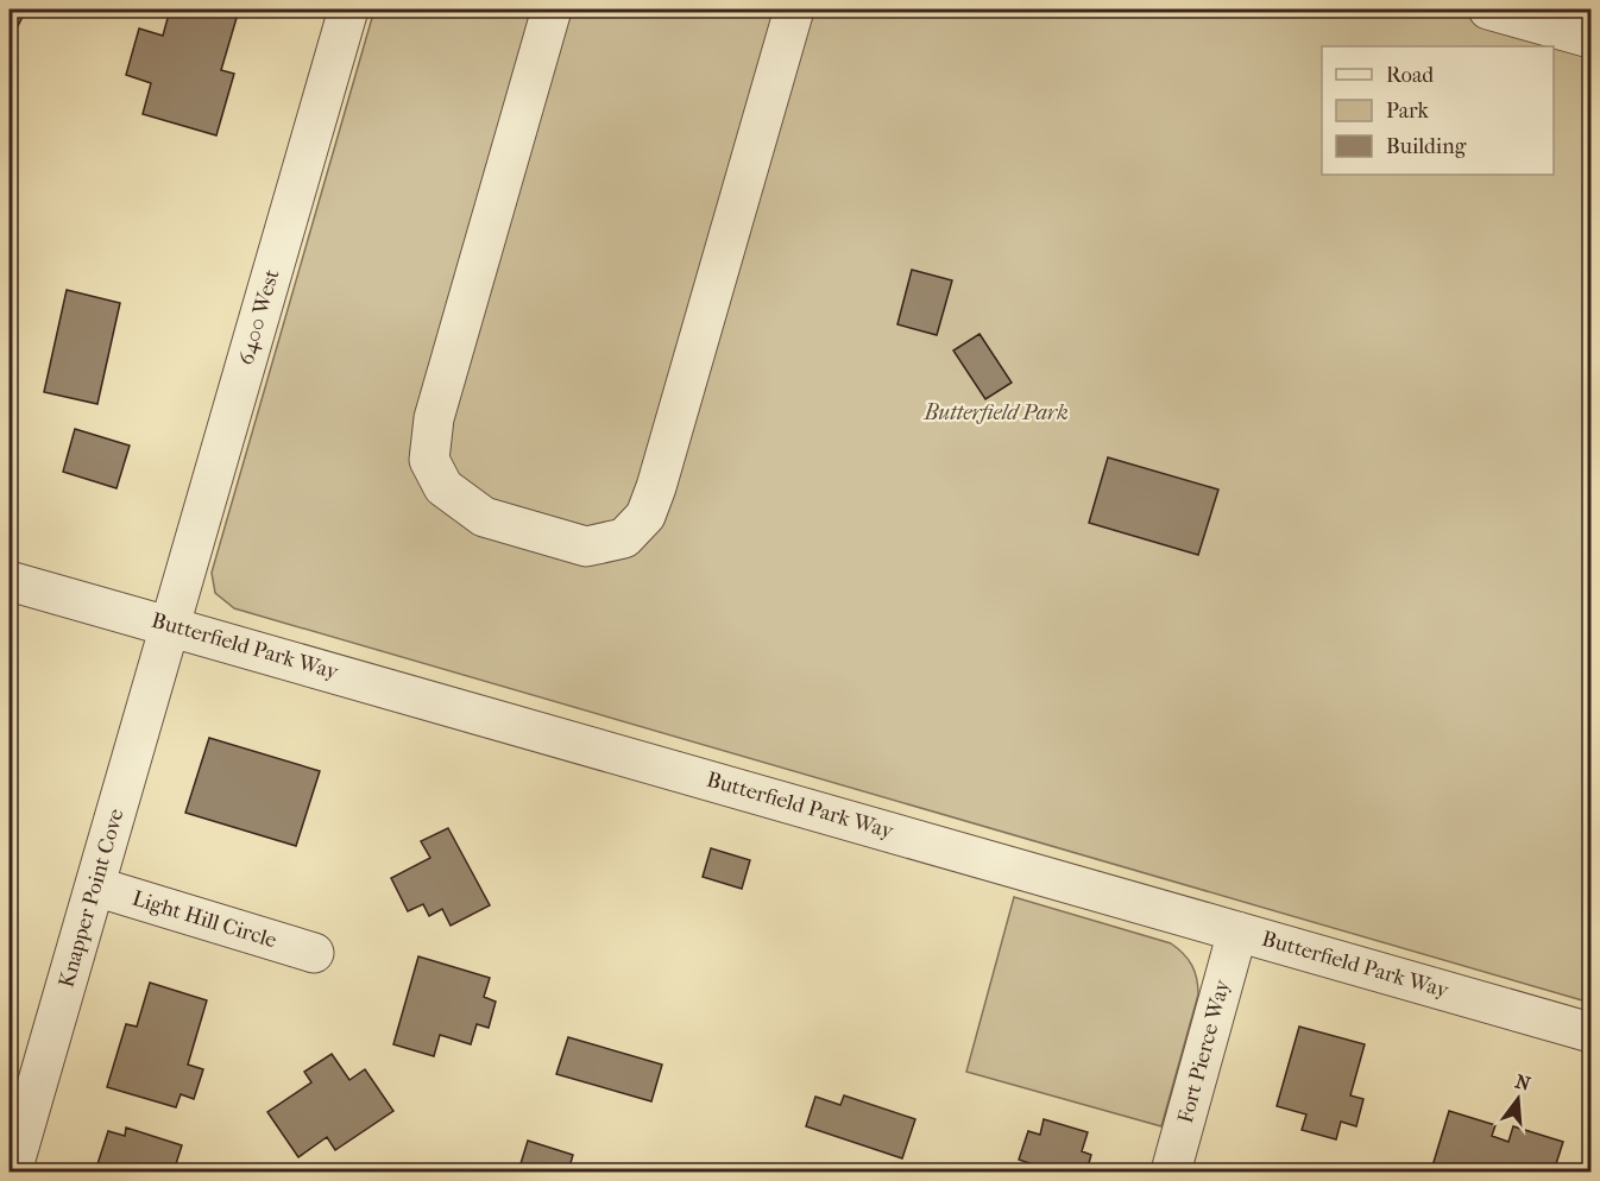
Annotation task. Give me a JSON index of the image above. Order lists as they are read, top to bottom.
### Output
{
  "streets": {
    "street": [
      "6400 West",
      "Butterfield Park Way",
      "Knapper Point Cove",
      "Light Hill Circle",
      "Fort Pierce Way"
    ]
  },
  "crossings": [
    ["6400 West", "Butterfield Park Way"],
    ["6400 West", "Knapper Point Cove"],
    ["Butterfield Park Way", "Knapper Point Cove"],
    ["Butterfield Park Way", "Fort Pierce Way"],
    ["Knapper Point Cove", "Light Hill Circle"]
  ],
  "parks": ["Butterfield Park"],
  "legend": ["Road", "Park", "Building"],
  "north": "top"
}
